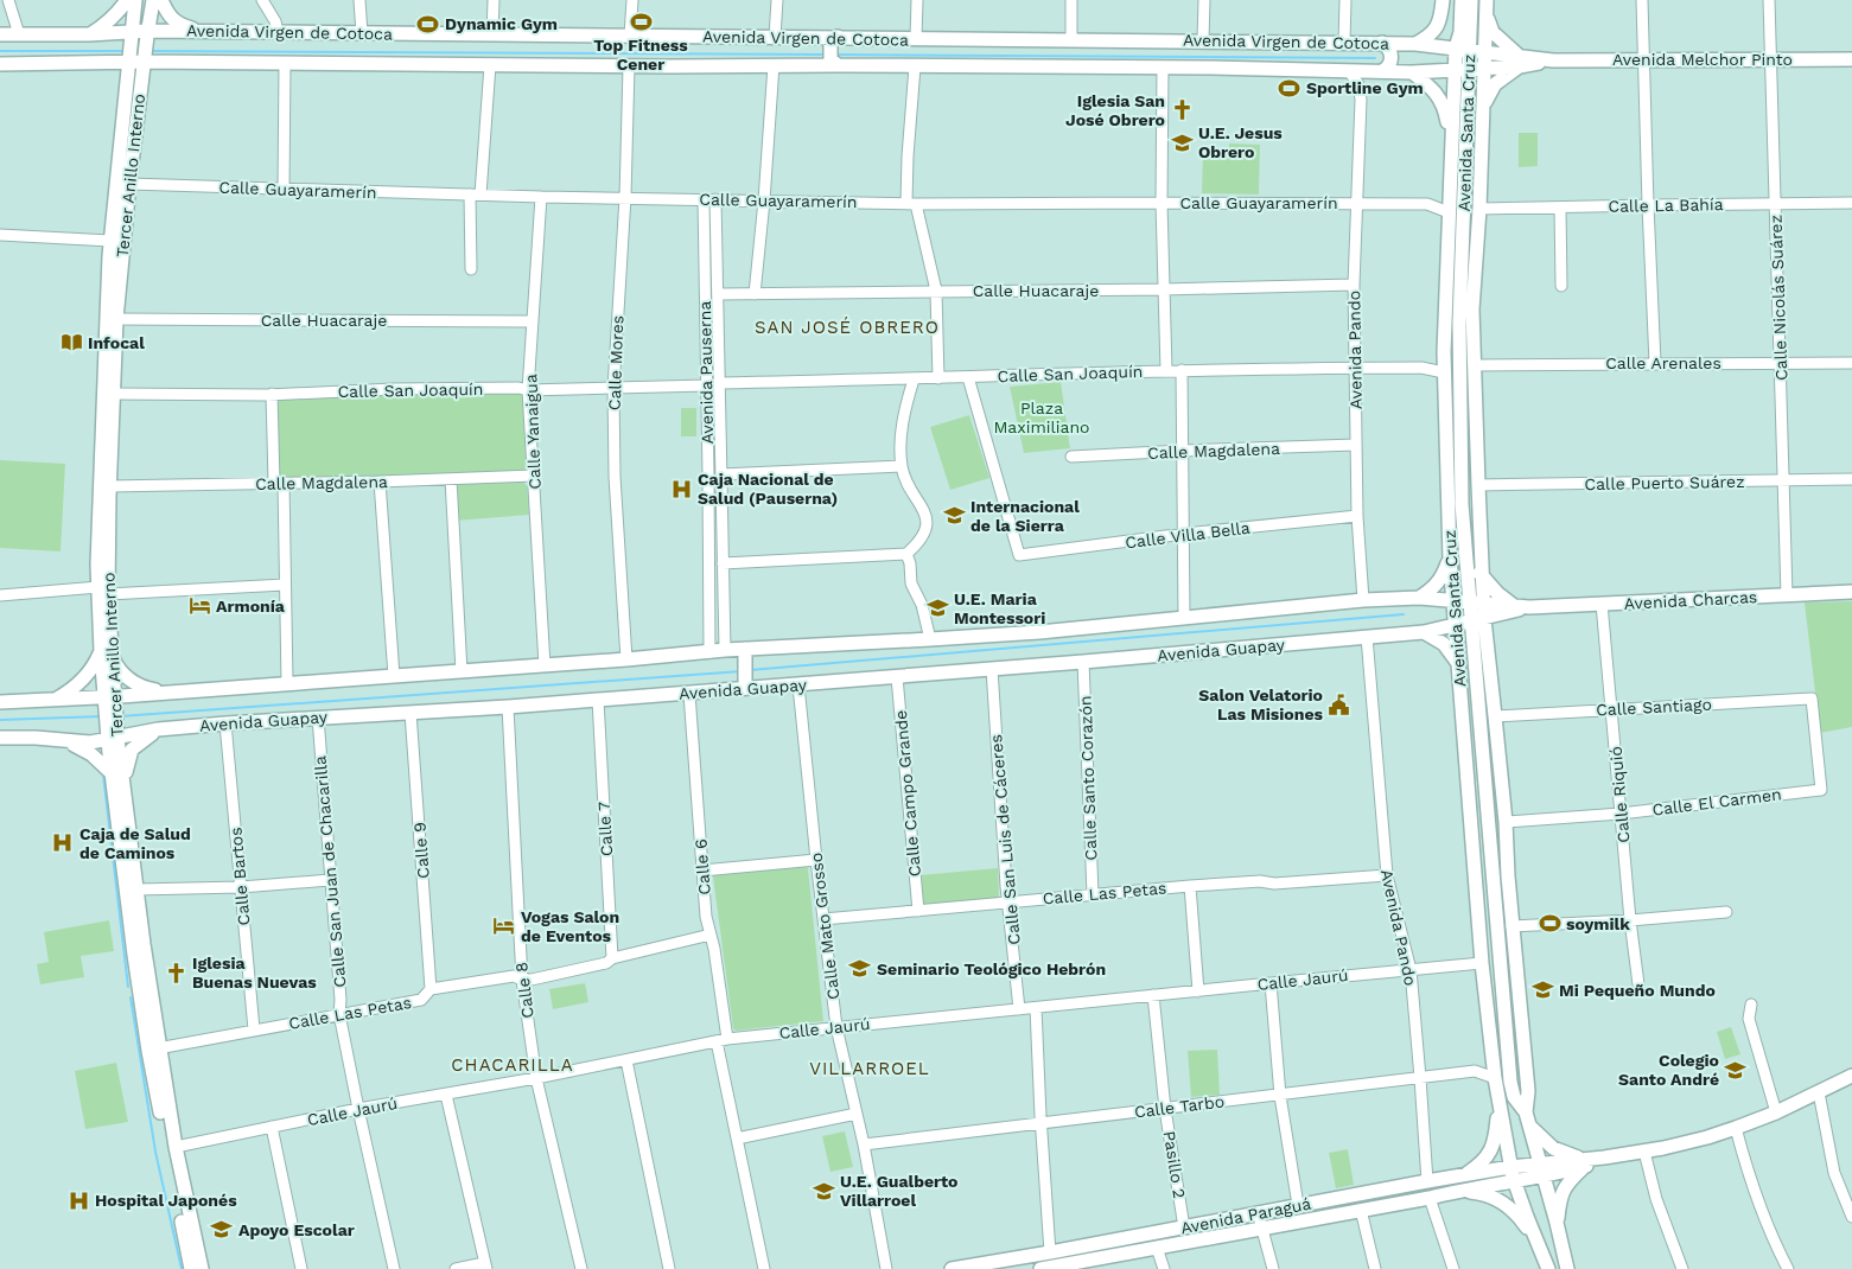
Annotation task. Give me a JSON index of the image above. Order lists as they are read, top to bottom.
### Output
{
  "streets": {
    "main road": [
      "Avenida Virgen de Cotoca",
      "Avenida Melchor Pinto",
      "Avenida Santa Cruz",
      "Tercer Anillo Interno",
      "Avenida Charcas",
      "Avenida Guapay",
      "Avenida Paraguá"
    ],
    "street": [
      "Calle Guayaramerín",
      "Calle La Bahía",
      "Calle Huacaraje",
      "Calle Nicolás Suárez",
      "Avenida Pando",
      "Calle Mores",
      "Calle Arenales",
      "Avenida Pauserna",
      "Calle San Joaquín",
      "Calle Yanaigua",
      "Calle Magdalena",
      "Calle Puerto Suárez",
      "Calle Villa Bella",
      "Calle Santiago",
      "Calle Santo Corazón",
      "Calle Campo Grande",
      "Calle Riquió",
      "Calle El Carmen",
      "Calle 7",
      "Calle San Luis de Cáceres",
      "Calle 9",
      "Calle 6",
      "Calle San Juan de Chacarilla",
      "Calle Bartos",
      "Calle Las Petas",
      "Calle Mato Grosso",
      "Calle Jaurú",
      "Calle 8",
      "Calle Tarbo",
      "Pasillo 2"
    ]
  },
  "crossings": [
    ["Avenida Virgen de Cotoca", "Avenida Melchor Pinto"],
    ["Avenida Virgen de Cotoca", "Avenida Santa Cruz"],
    ["Avenida Virgen de Cotoca", "Tercer Anillo Interno"],
    ["Avenida Virgen de Cotoca", "Avenida Pando"],
    ["Avenida Virgen de Cotoca", "Calle Mores"],
    ["Avenida Melchor Pinto", "Avenida Santa Cruz"],
    ["Avenida Melchor Pinto", "Calle Nicolás Suárez"],
    ["Avenida Santa Cruz", "Calle Guayaramerín"],
    ["Avenida Santa Cruz", "Calle La Bahía"],
    ["Avenida Santa Cruz", "Calle Arenales"],
    ["Avenida Santa Cruz", "Calle San Joaquín"],
    ["Avenida Santa Cruz", "Calle Puerto Suárez"],
    ["Avenida Santa Cruz", "Avenida Charcas"],
    ["Avenida Santa Cruz", "Avenida Guapay"],
    ["Avenida Santa Cruz", "Calle Santiago"],
    ["Avenida Santa Cruz", "Calle El Carmen"],
    ["Avenida Santa Cruz", "Calle Jaurú"],
    ["Avenida Santa Cruz", "Calle Tarbo"],
    ["Avenida Santa Cruz", "Avenida Paraguá"],
    ["Tercer Anillo Interno", "Calle Guayaramerín"],
    ["Tercer Anillo Interno", "Calle Huacaraje"],
    ["Tercer Anillo Interno", "Calle San Joaquín"],
    ["Tercer Anillo Interno", "Calle Magdalena"],
    ["Tercer Anillo Interno", "Avenida Guapay"],
    ["Tercer Anillo Interno", "Calle Las Petas"],
    ["Tercer Anillo Interno", "Calle Jaurú"],
    ["Calle Guayaramerín", "Avenida Pando"],
    ["Calle Guayaramerín", "Calle Mores"],
    ["Calle Guayaramerín", "Avenida Pauserna"],
    ["Calle Guayaramerín", "Calle Yanaigua"],
    ["Calle La Bahía", "Calle Nicolás Suárez"],
    ["Calle Huacaraje", "Avenida Pando"],
    ["Calle Huacaraje", "Avenida Pauserna"],
    ["Calle Huacaraje", "Calle Yanaigua"],
    ["Calle Nicolás Suárez", "Calle Arenales"],
    ["Calle Nicolás Suárez", "Calle Puerto Suárez"],
    ["Calle Nicolás Suárez", "Avenida Charcas"],
    ["Avenida Pando", "Calle San Joaquín"],
    ["Avenida Pando", "Calle Magdalena"],
    ["Avenida Pando", "Calle Villa Bella"],
    ["Avenida Pando", "Avenida Guapay"],
    ["Avenida Pando", "Calle Las Petas"],
    ["Avenida Pando", "Calle Jaurú"],
    ["Avenida Pando", "Calle Tarbo"],
    ["Avenida Pando", "Avenida Paraguá"],
    ["Calle Mores", "Calle San Joaquín"],
    ["Avenida Pauserna", "Calle San Joaquín"],
    ["Calle San Joaquín", "Calle Yanaigua"],
    ["Calle San Joaquín", "Calle Villa Bella"],
    ["Calle Yanaigua", "Calle Magdalena"],
    ["Avenida Charcas", "Avenida Guapay"],
    ["Avenida Charcas", "Calle Riquió"],
    ["Avenida Guapay", "Calle Santo Corazón"],
    ["Avenida Guapay", "Calle Campo Grande"],
    ["Avenida Guapay", "Calle 7"],
    ["Avenida Guapay", "Calle San Luis de Cáceres"],
    ["Avenida Guapay", "Calle 9"],
    ["Avenida Guapay", "Calle 6"],
    ["Avenida Guapay", "Calle San Juan de Chacarilla"],
    ["Avenida Guapay", "Calle Bartos"],
    ["Avenida Guapay", "Calle Mato Grosso"],
    ["Avenida Guapay", "Calle 8"],
    ["Calle Santiago", "Calle Riquió"],
    ["Calle Santiago", "Calle El Carmen"],
    ["Calle Santo Corazón", "Calle Las Petas"],
    ["Calle Campo Grande", "Calle Las Petas"],
    ["Calle Riquió", "Calle El Carmen"],
    ["Calle 7", "Calle Las Petas"],
    ["Calle San Luis de Cáceres", "Calle Las Petas"],
    ["Calle San Luis de Cáceres", "Calle Jaurú"],
    ["Calle 9", "Calle Las Petas"],
    ["Calle 6", "Calle Las Petas"],
    ["Calle 6", "Calle Jaurú"],
    ["Calle San Juan de Chacarilla", "Calle Las Petas"],
    ["Calle San Juan de Chacarilla", "Calle Jaurú"],
    ["Calle Bartos", "Calle Las Petas"],
    ["Calle Las Petas", "Calle Mato Grosso"],
    ["Calle Las Petas", "Calle 8"],
    ["Calle Mato Grosso", "Calle Jaurú"],
    ["Calle Mato Grosso", "Calle Tarbo"],
    ["Calle Jaurú", "Calle 8"],
    ["Calle Jaurú", "Pasillo 2"],
    ["Calle Tarbo", "Pasillo 2"],
    ["Pasillo 2", "Avenida Paraguá"]
  ],
  "districts": ["SAN JOSÉ OBRERO", "CHACARILLA", "VILLARROEL"],
  "parks": ["Plaza Maximiliano"],
  "places": {
    "sports": [
      "Top Fitness Cener",
      "Dynamic Gym",
      "Sportline Gym",
      "soymilk"
    ],
    "church": ["Iglesia San José Obrero", "Iglesia Buenas Nuevas"],
    "school or university": [
      "U.E. Jesus Obrero",
      "Internacional de la Sierra",
      "U.E. Maria Montessori",
      "Seminario Teológico Hebrón",
      "Mi Pequeño Mundo",
      "Colegio Santo André",
      "U.E. Gualberto Villarroel",
      "Apoyo Escolar"
    ],
    "library": ["Infocal"],
    "hospital": ["Caja Nacional de Salud (Pauserna)", "Caja de Salud de Caminos", "Hospital Japonés"],
    "hotel": ["Armonía", "Vogas Salon de Eventos"],
    "public building": ["Salon Velatorio Las Misiones"]
  }
}
